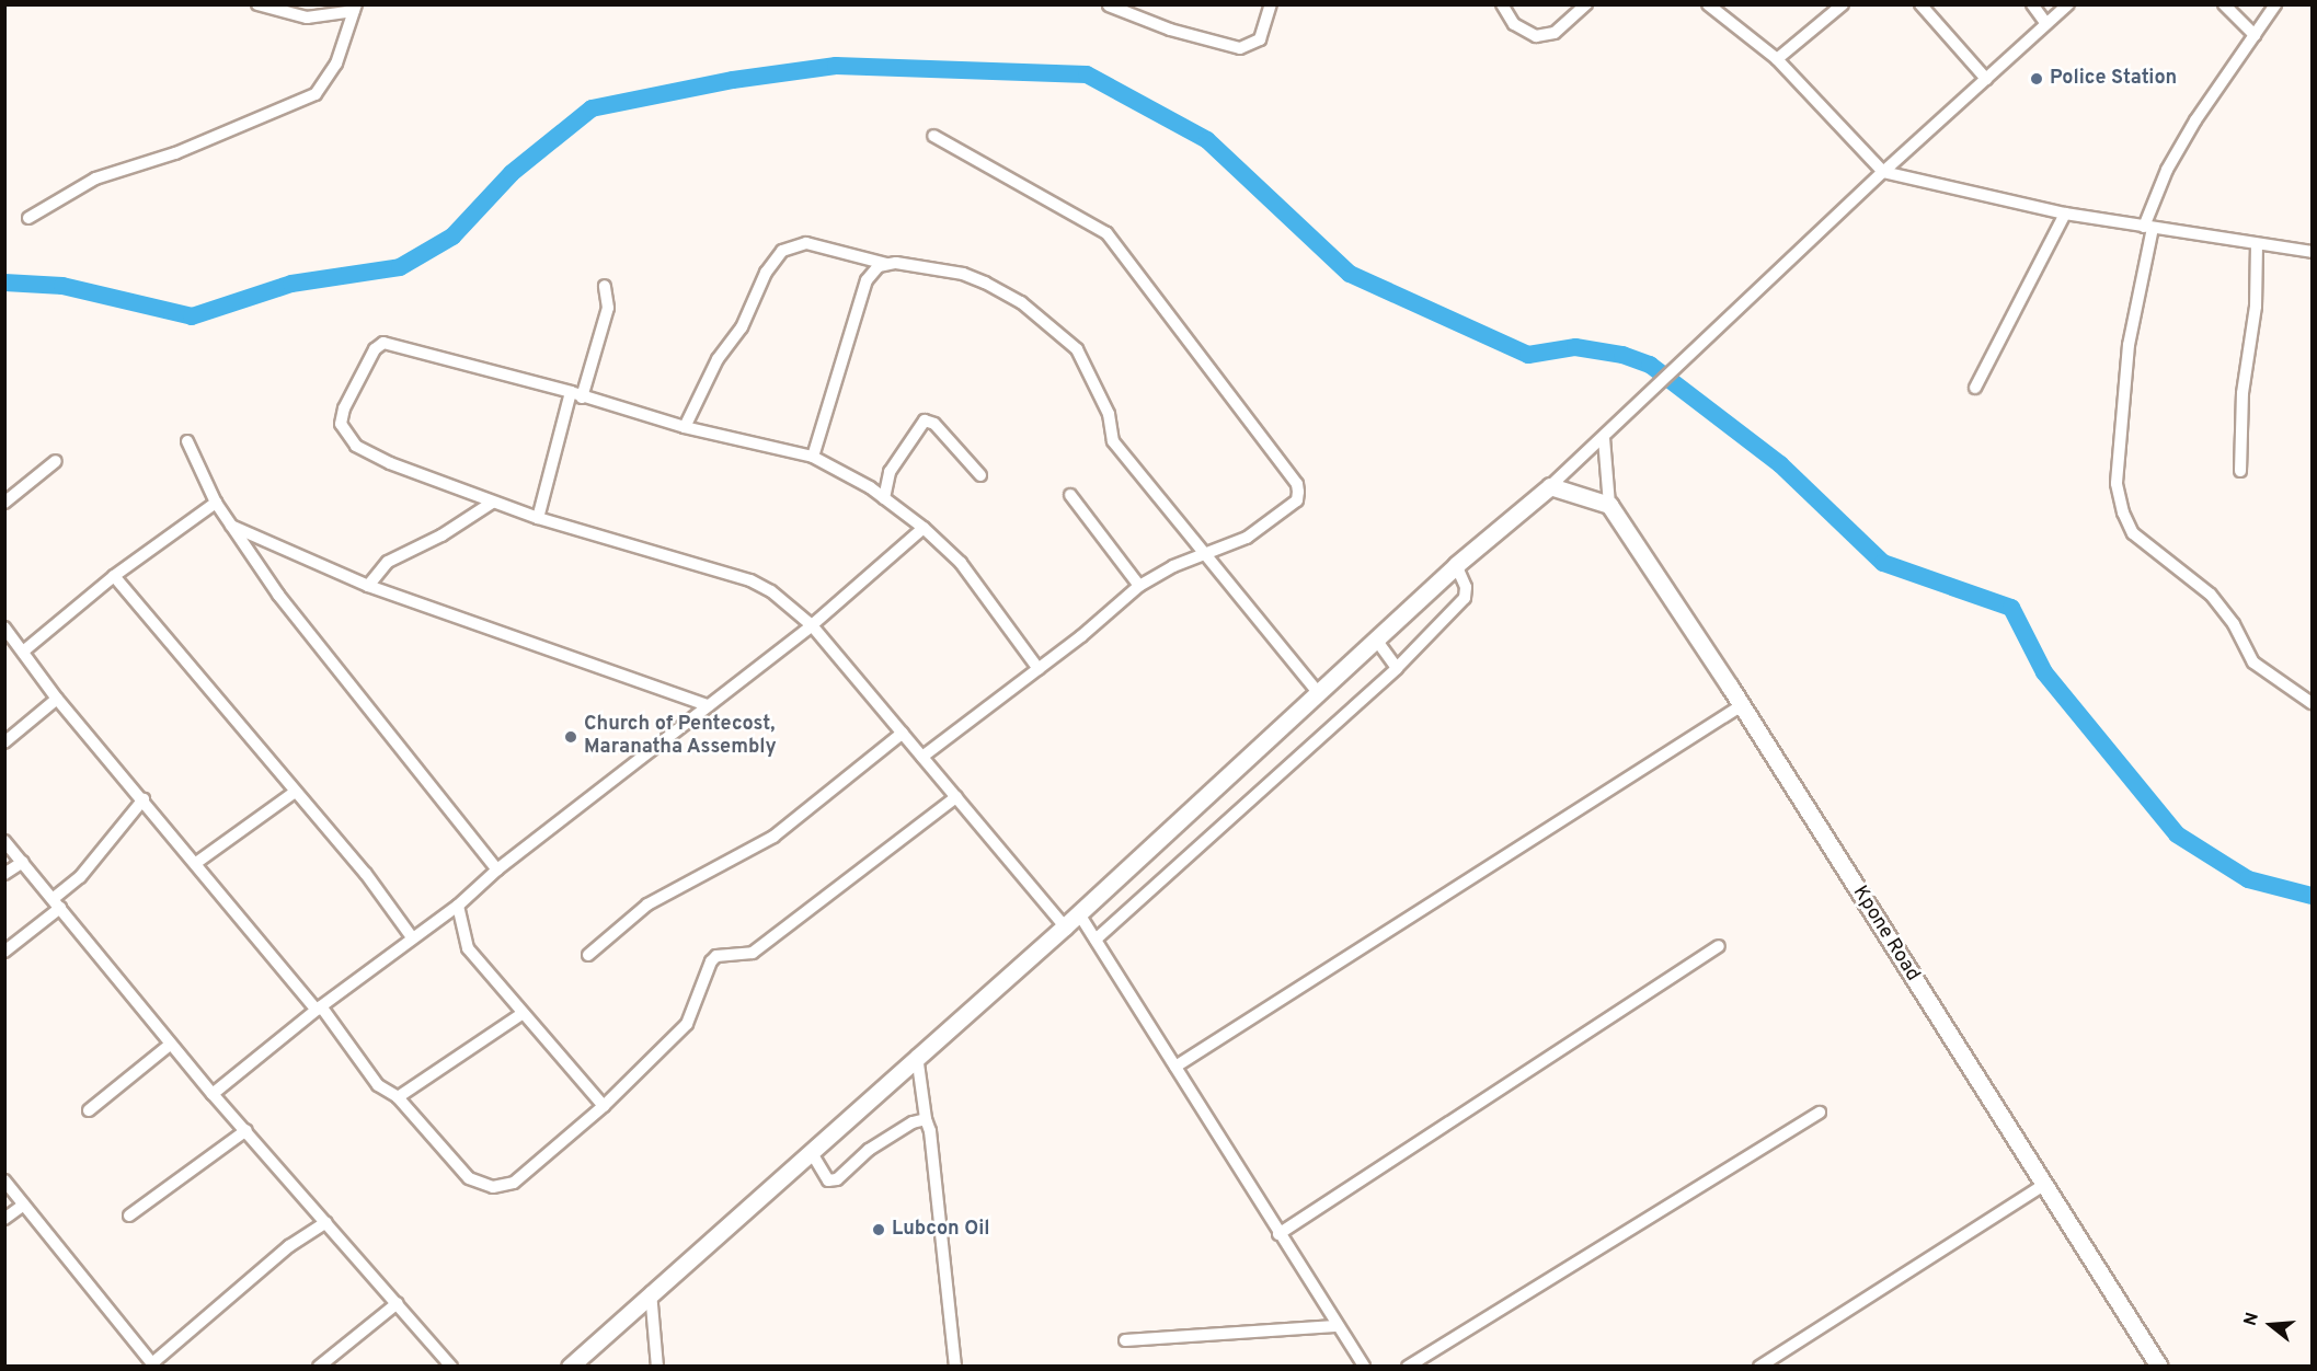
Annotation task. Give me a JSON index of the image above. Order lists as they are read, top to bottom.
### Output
{
  "streets": {
    "main road": ["Kpone Road"]
  },
  "places": ["Police Station", "Church of Pentecost, Maranatha Assembly", "Lubcon Oil"],
  "north": "left"
}
